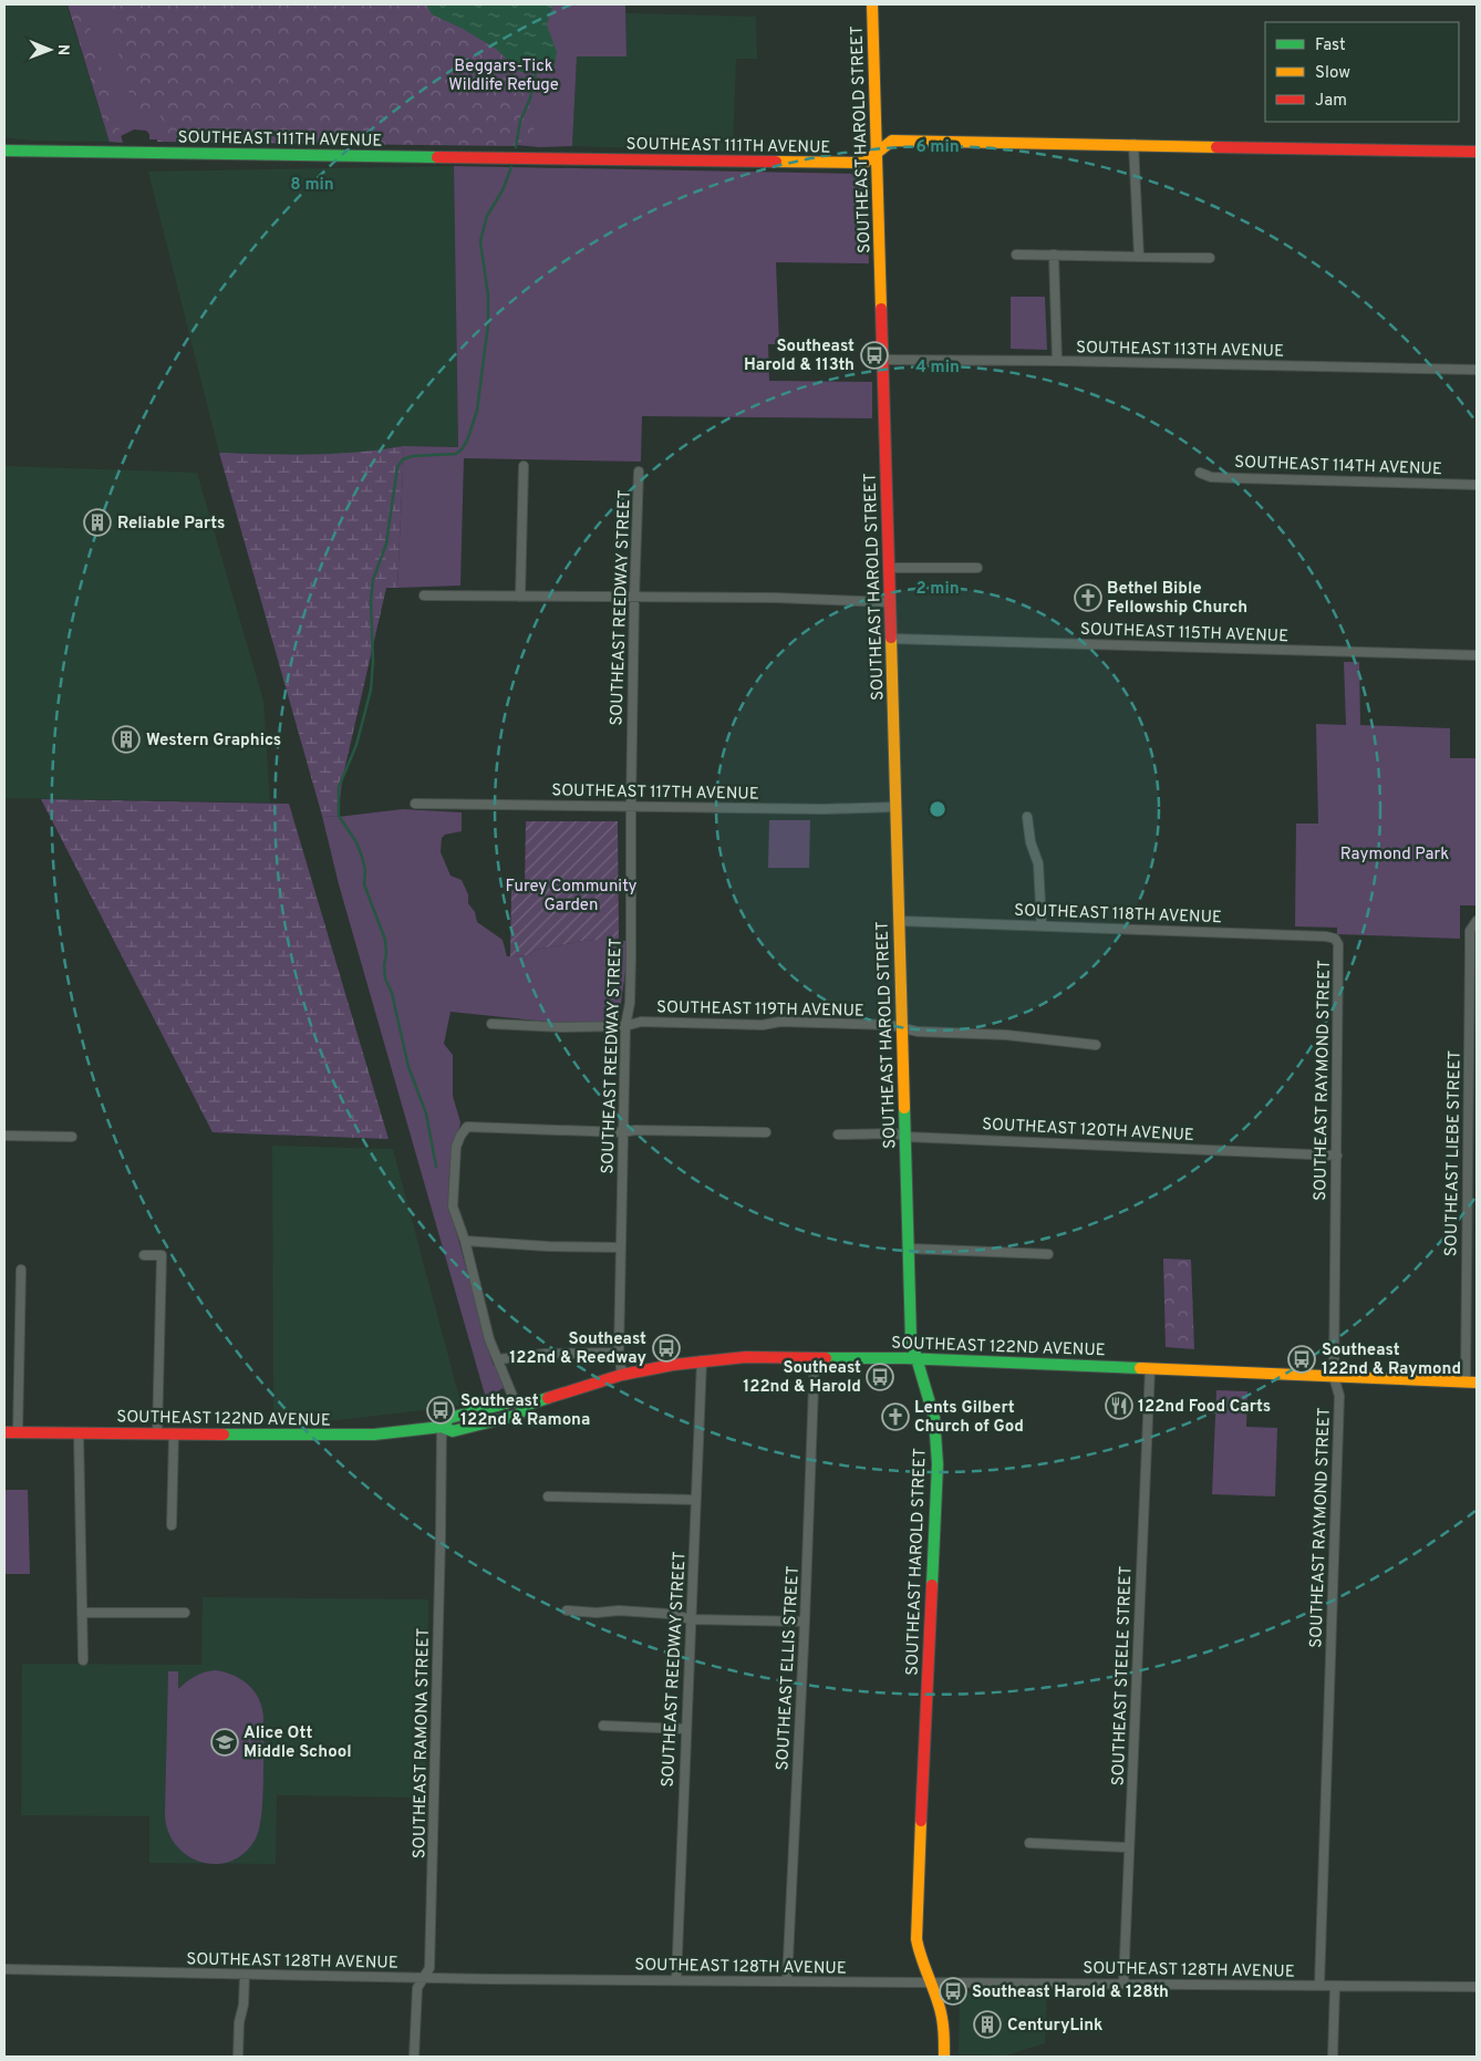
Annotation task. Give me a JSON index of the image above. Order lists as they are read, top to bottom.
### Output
{
  "streets": {
    "street": [
      "SOUTHEAST 111TH AVENUE",
      "SOUTHEAST HAROLD STREET",
      "SOUTHEAST 113TH AVENUE",
      "SOUTHEAST 114TH AVENUE",
      "SOUTHEAST REEDWAY STREET",
      "SOUTHEAST 115TH AVENUE",
      "SOUTHEAST 117TH AVENUE",
      "SOUTHEAST 118TH AVENUE",
      "SOUTHEAST 119TH AVENUE",
      "SOUTHEAST RAYMOND STREET",
      "SOUTHEAST 120TH AVENUE",
      "SOUTHEAST LIEBE STREET",
      "SOUTHEAST 122ND AVENUE",
      "SOUTHEAST ELLIS STREET",
      "SOUTHEAST STEELE STREET",
      "SOUTHEAST RAMONA STREET",
      "SOUTHEAST 128TH AVENUE"
    ]
  },
  "crossings": [
    ["SOUTHEAST 111TH AVENUE", "SOUTHEAST HAROLD STREET"],
    ["SOUTHEAST HAROLD STREET", "SOUTHEAST 113TH AVENUE"],
    ["SOUTHEAST HAROLD STREET", "SOUTHEAST 115TH AVENUE"],
    ["SOUTHEAST HAROLD STREET", "SOUTHEAST 117TH AVENUE"],
    ["SOUTHEAST HAROLD STREET", "SOUTHEAST 118TH AVENUE"],
    ["SOUTHEAST HAROLD STREET", "SOUTHEAST 119TH AVENUE"],
    ["SOUTHEAST HAROLD STREET", "SOUTHEAST 120TH AVENUE"],
    ["SOUTHEAST HAROLD STREET", "SOUTHEAST 122ND AVENUE"],
    ["SOUTHEAST HAROLD STREET", "SOUTHEAST 128TH AVENUE"],
    ["SOUTHEAST REEDWAY STREET", "SOUTHEAST 117TH AVENUE"],
    ["SOUTHEAST REEDWAY STREET", "SOUTHEAST 119TH AVENUE"],
    ["SOUTHEAST REEDWAY STREET", "SOUTHEAST 122ND AVENUE"],
    ["SOUTHEAST REEDWAY STREET", "SOUTHEAST 128TH AVENUE"],
    ["SOUTHEAST 118TH AVENUE", "SOUTHEAST RAYMOND STREET"],
    ["SOUTHEAST RAYMOND STREET", "SOUTHEAST 120TH AVENUE"],
    ["SOUTHEAST RAYMOND STREET", "SOUTHEAST 122ND AVENUE"],
    ["SOUTHEAST RAYMOND STREET", "SOUTHEAST 128TH AVENUE"],
    ["SOUTHEAST LIEBE STREET", "SOUTHEAST 122ND AVENUE"],
    ["SOUTHEAST 122ND AVENUE", "SOUTHEAST ELLIS STREET"],
    ["SOUTHEAST 122ND AVENUE", "SOUTHEAST STEELE STREET"],
    ["SOUTHEAST 122ND AVENUE", "SOUTHEAST RAMONA STREET"],
    ["SOUTHEAST ELLIS STREET", "SOUTHEAST 128TH AVENUE"],
    ["SOUTHEAST STEELE STREET", "SOUTHEAST 128TH AVENUE"],
    ["SOUTHEAST RAMONA STREET", "SOUTHEAST 128TH AVENUE"]
  ],
  "parks": ["Beggars-Tick Wildlife Refuge", "Raymond Park", "Furey Community Garden"],
  "places": {
    "bus stop": [
      "Southeast Harold & 113th",
      "Southeast 122nd & Reedway",
      "Southeast 122nd & Raymond",
      "Southeast 122nd & Harold",
      "Southeast 122nd & Ramona",
      "Southeast Harold & 128th"
    ],
    "building": ["Reliable Parts", "Western Graphics", "CenturyLink"],
    "church": ["Bethel Bible Fellowship Church", "Lents Gilbert Church of God"],
    "restaurant": ["122nd Food Carts"],
    "school or university": ["Alice Ott Middle School"]
  },
  "legend": ["Fast", "Slow", "Jam"],
  "north": "right",
  "rings": [
    "6 min",
    "8 min",
    "4 min",
    "2 min"
  ]
}
